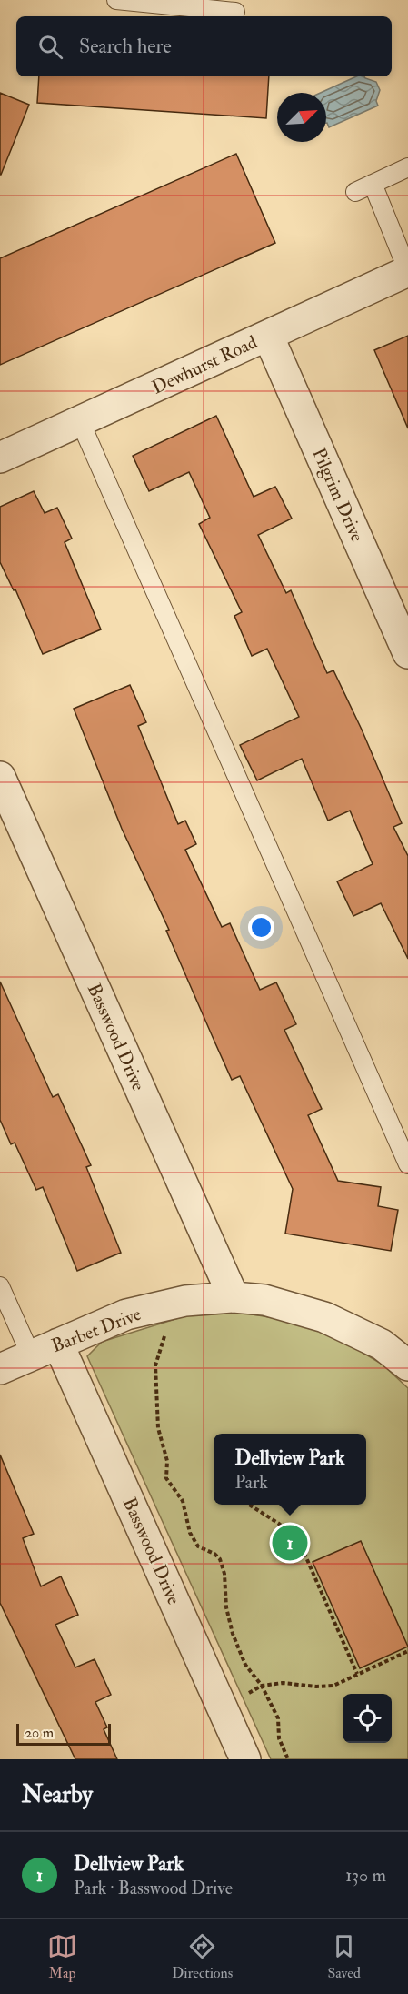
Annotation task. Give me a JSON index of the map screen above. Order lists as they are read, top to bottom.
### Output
{
  "streets": {
    "street": [
      "Dewhurst Road",
      "Pilgrim Drive",
      "Basswood Drive",
      "Barbet Drive"
    ]
  },
  "crossings": [
    ["Dewhurst Road", "Pilgrim Drive"],
    ["Basswood Drive", "Barbet Drive"]
  ],
  "scale_bar": "20 m",
  "north": "top right",
  "page": {
    "search": "Search here",
    "popup": ["Dellview Park", "Park"],
    "pins": "1",
    "scale": "20 m",
    "heading": "Nearby",
    "list": [
      {
        "mark": "1",
        "name": "Dellview Park",
        "note": "Park · Basswood Drive",
        "value": "130 m"
      }
    ],
    "nav": ["Map", "Directions", "Saved"]
  }
}
